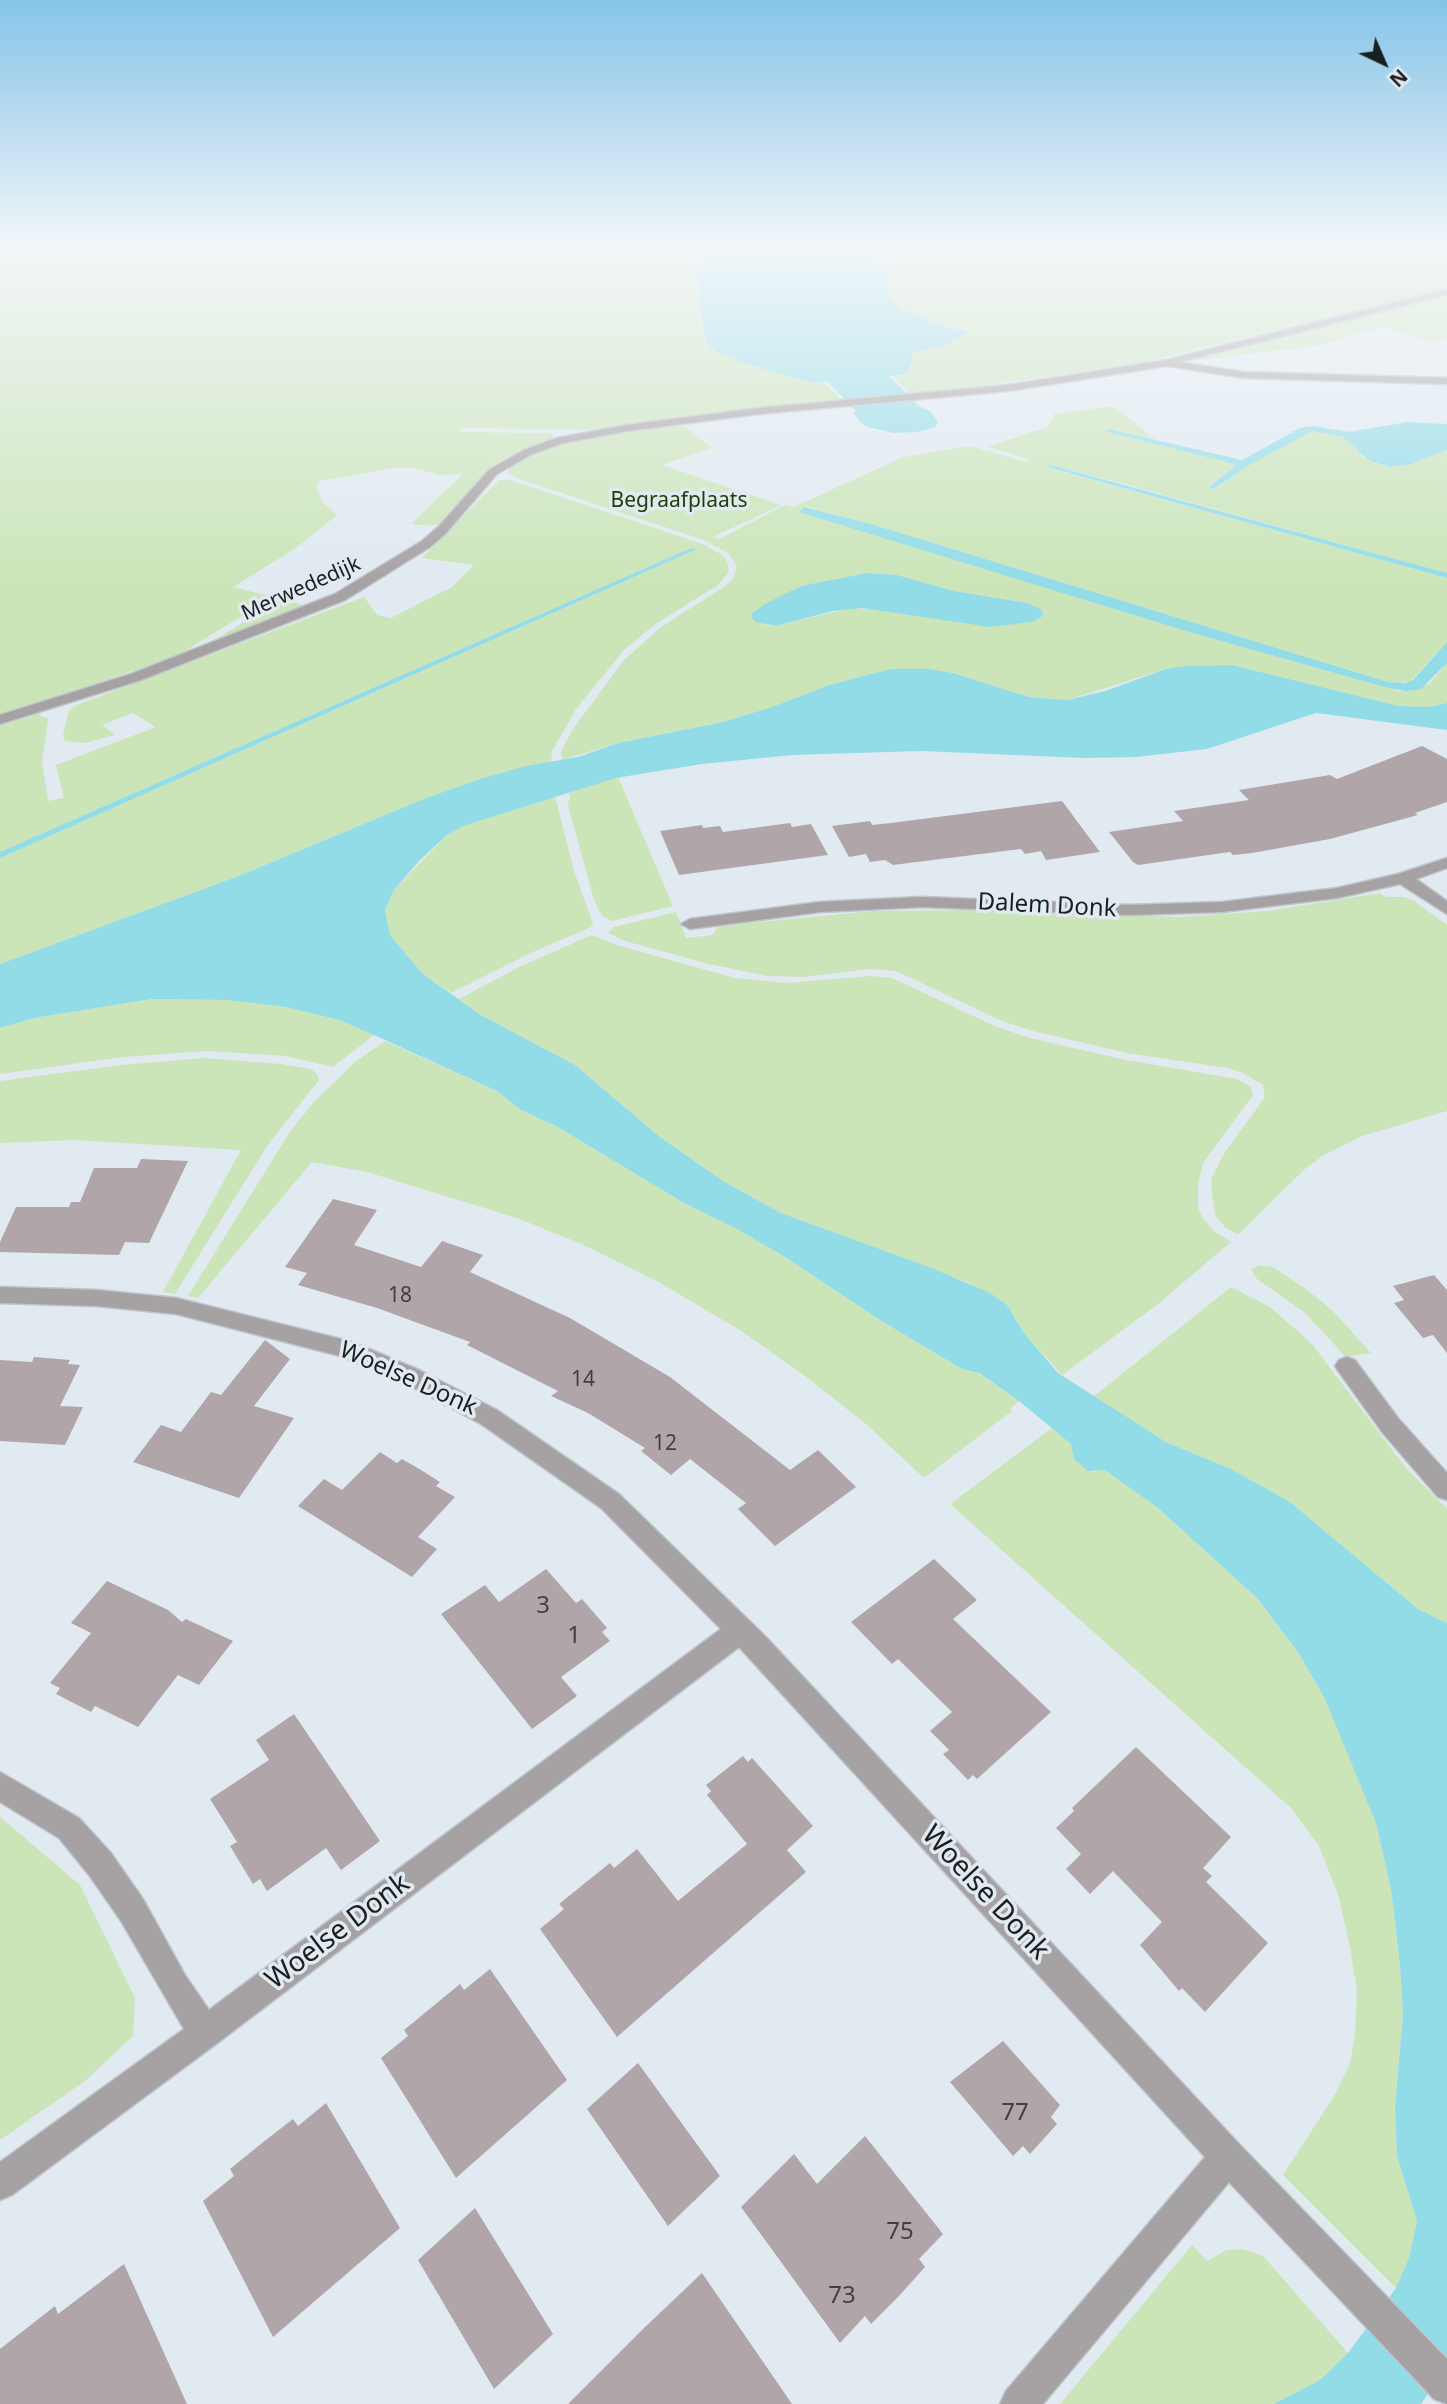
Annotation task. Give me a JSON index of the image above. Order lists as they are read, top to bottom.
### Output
{
  "streets": {
    "street": ["Merwededijk", "Dalem Donk", "Woelse Donk"]
  },
  "parks": ["Begraafplaats"],
  "house_numbers": [
    "18",
    "14",
    "12",
    "3",
    "1",
    "77",
    "75",
    "73"
  ],
  "north": "bottom right"
}
